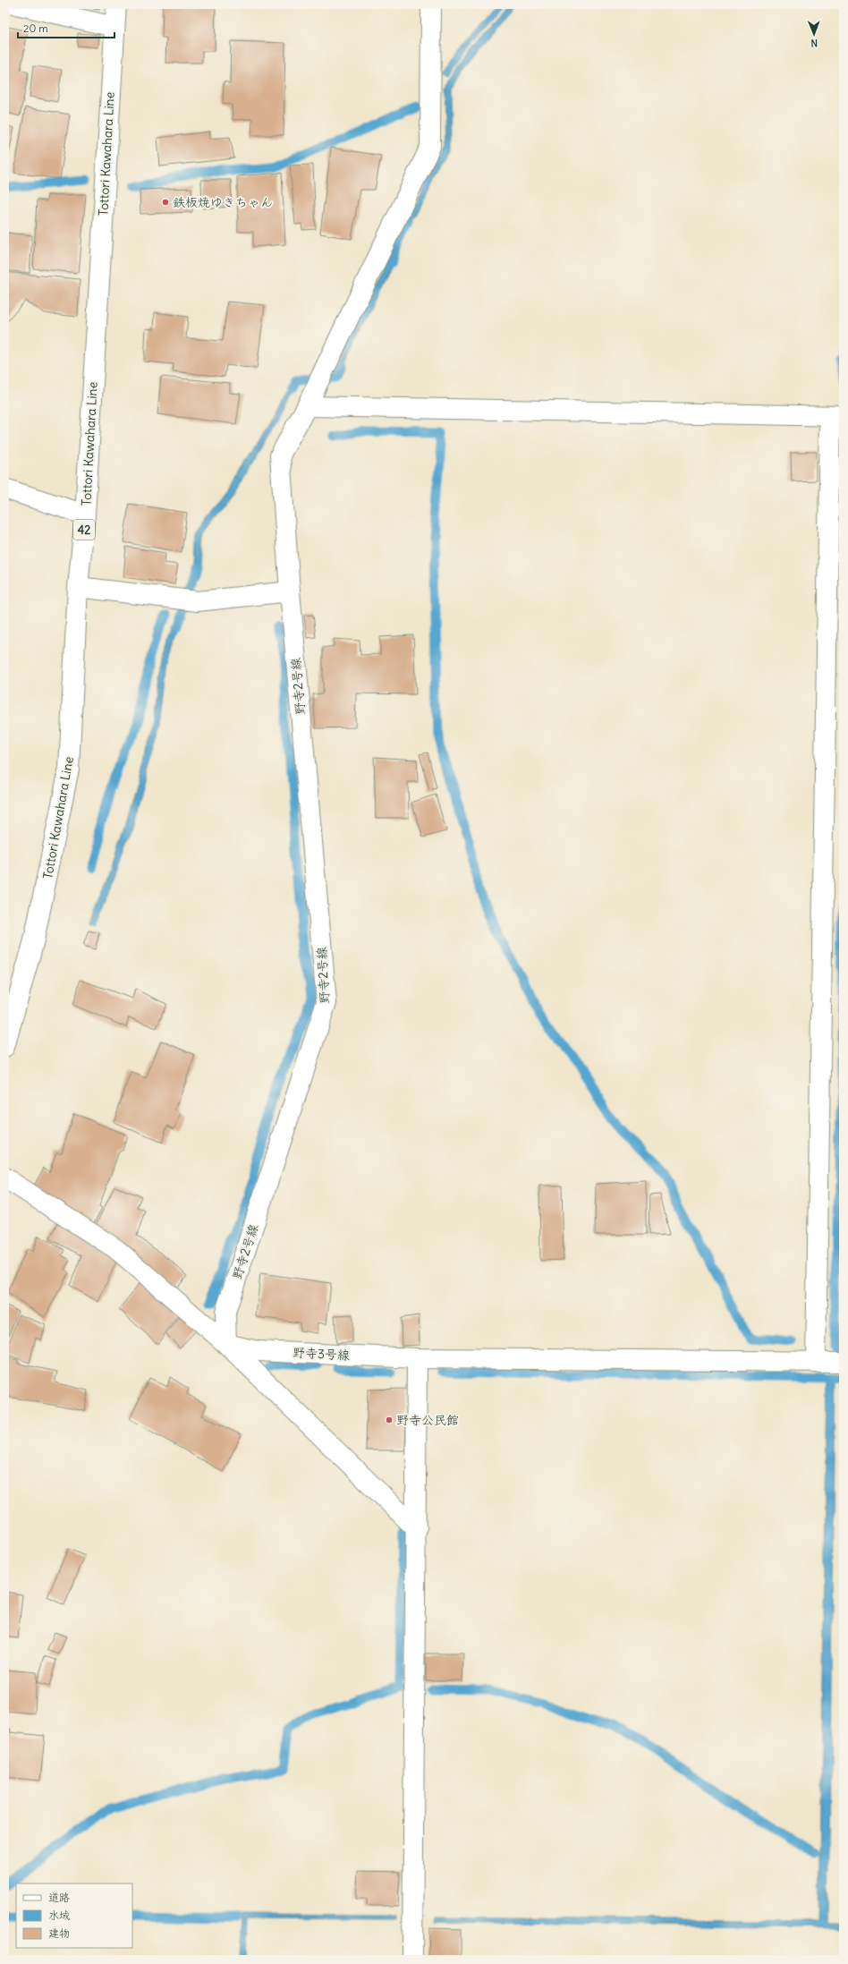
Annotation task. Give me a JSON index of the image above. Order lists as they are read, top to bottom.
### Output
{
  "streets": {
    "street": [
      "Tottori Kawahara Line",
      "42",
      "野寺2号線",
      "野寺3号線"
    ]
  },
  "crossings": [
    ["野寺2号線", "野寺3号線"]
  ],
  "places": ["鉄板焼ゆきちゃん", "野寺公民館"],
  "legend": ["道路", "水域", "建物"],
  "scale_bar": "20 m",
  "north": "bottom"
}
